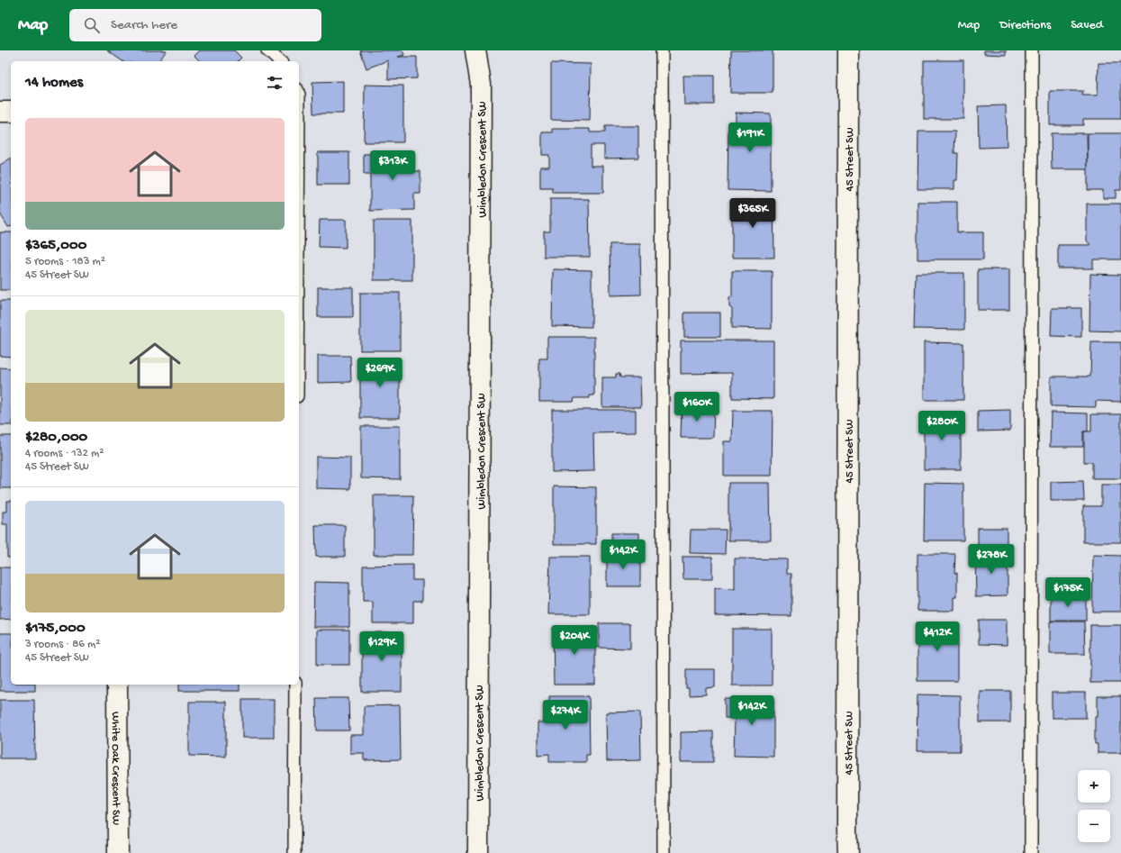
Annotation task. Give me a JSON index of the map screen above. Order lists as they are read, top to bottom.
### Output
{
  "streets": {
    "street": ["Wimbledon Crescent SW", "45 Street SW", "White Oak Crescent SW"]
  },
  "page": {
    "header": "Map",
    "search": "Search here",
    "nav": ["Map", "Directions", "Saved"],
    "heading": "14 homes",
    "list": [
      {
        "name": "$365,000",
        "note": "5 rooms · 183 m² · 45 Street SW"
      },
      {
        "name": "$280,000",
        "note": "4 rooms · 132 m² · 45 Street SW"
      },
      {
        "name": "$175,000",
        "note": "3 rooms · 86 m² · 45 Street SW"
      }
    ],
    "price": [
      "$191K",
      "$313K",
      "$365K",
      "$269K",
      "$160K",
      "$280K",
      "$142K",
      "$278K",
      "$175K",
      "$412K",
      "$204K",
      "$129K",
      "$142K",
      "$274K"
    ],
    "map_buttons": ["+", "−"]
  }
}
